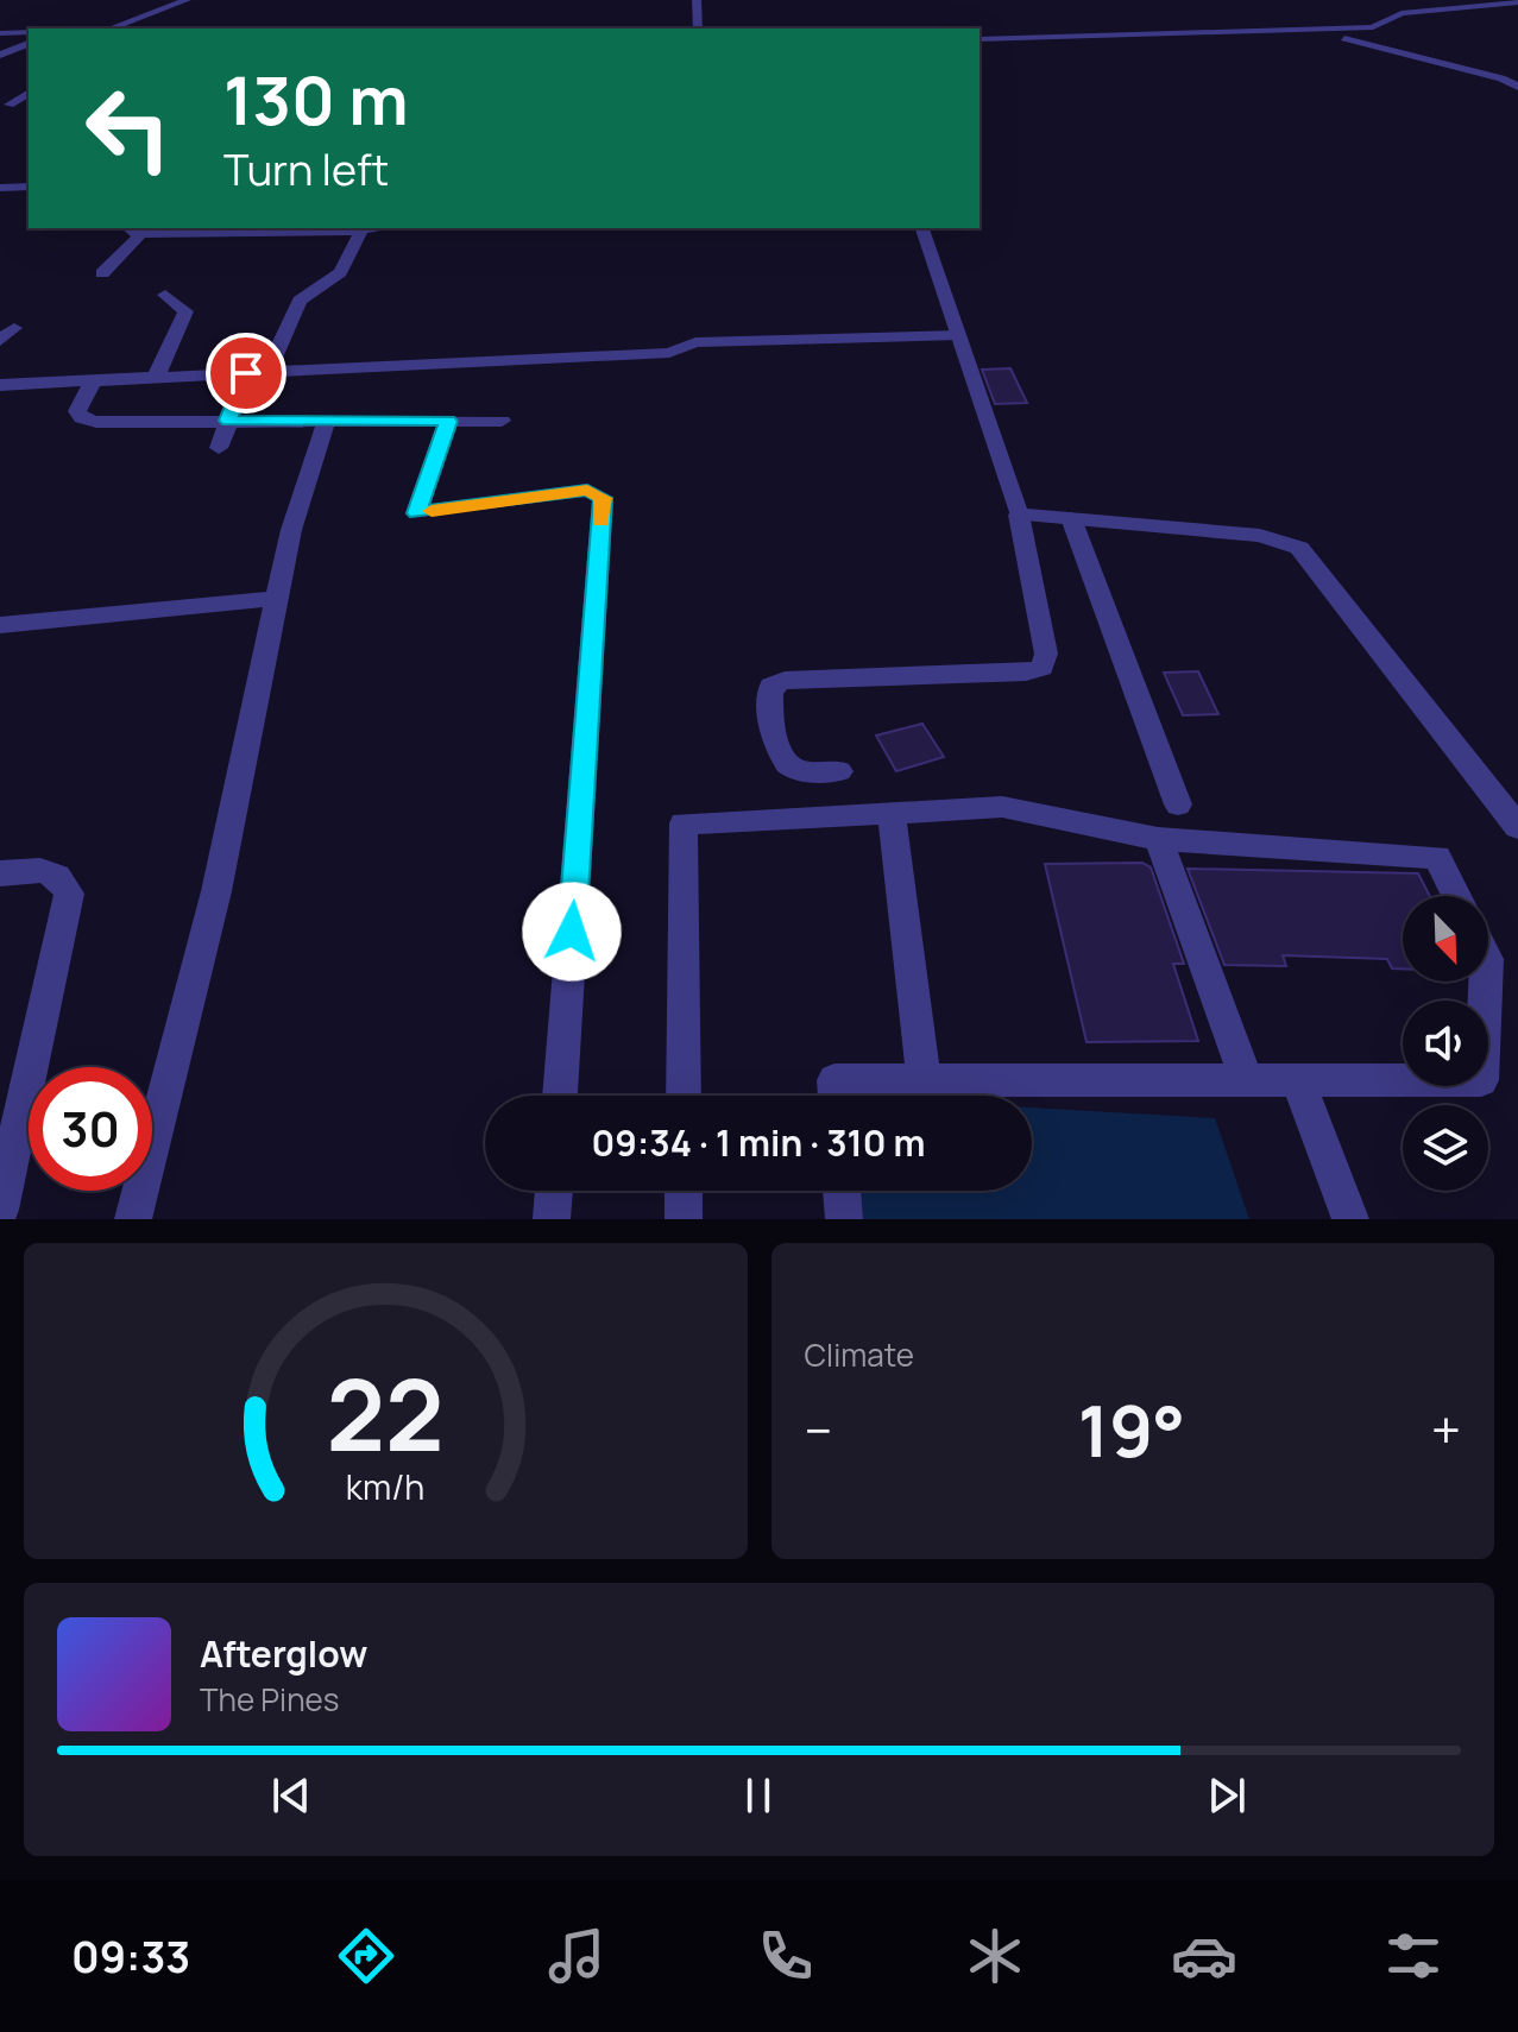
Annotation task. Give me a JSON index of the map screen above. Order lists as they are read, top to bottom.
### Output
{
  "north": "bottom right",
  "page": {
    "turn": ["130 m", "Turn left"],
    "limit": "30",
    "trip": "09:34 · 1 min · 310 m",
    "tile": "Climate",
    "heat": ["−", "19°", "+"],
    "song": ["Afterglow", "The Pines"],
    "tabs": "09:33",
    "gauge": ["22", "km/h"]
  }
}
